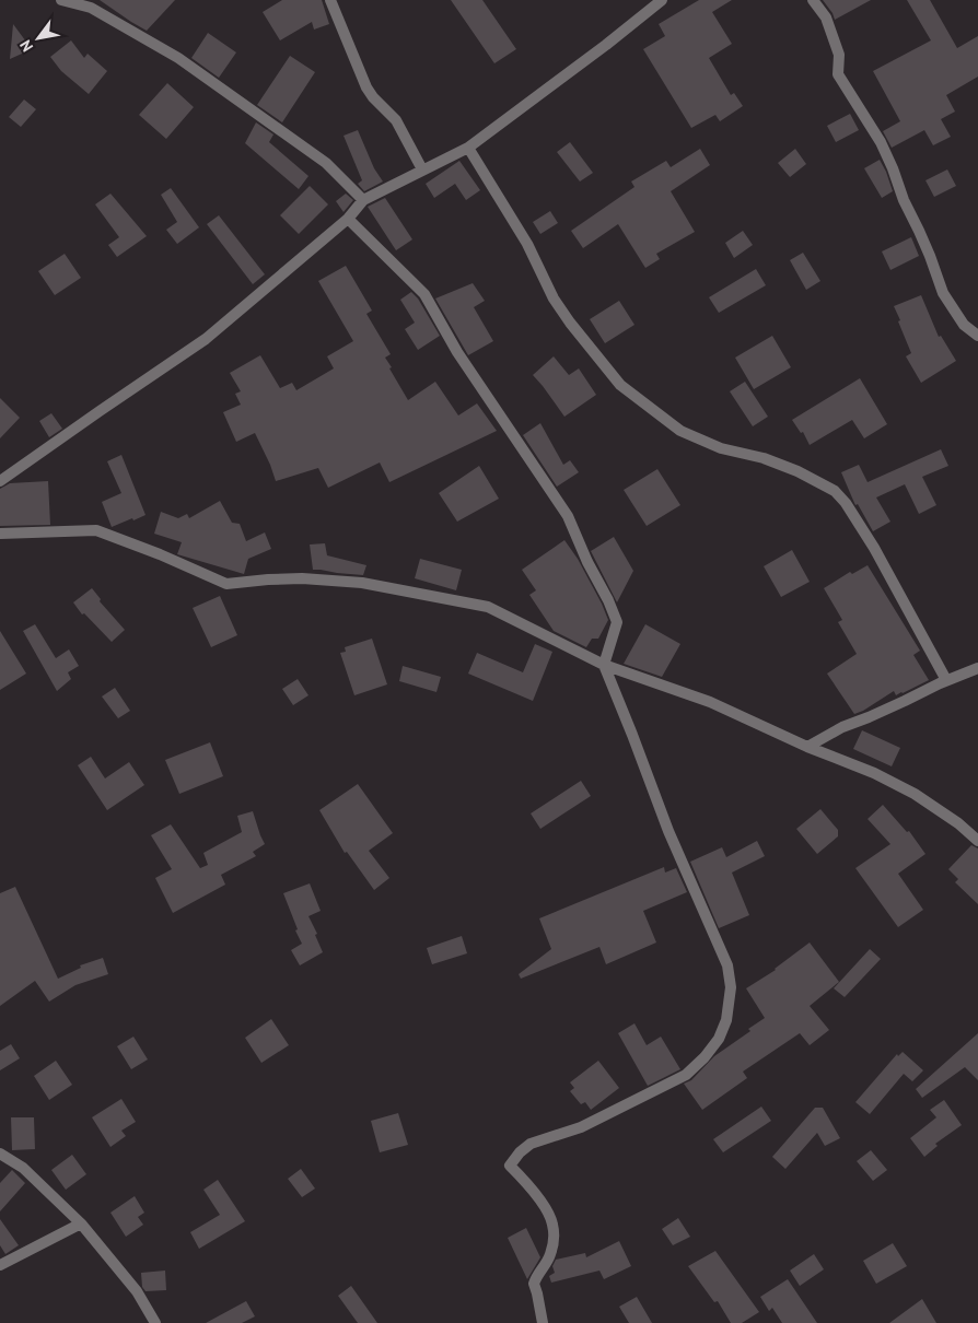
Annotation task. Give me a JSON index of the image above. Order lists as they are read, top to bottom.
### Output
{
  "north": "bottom left"
}
